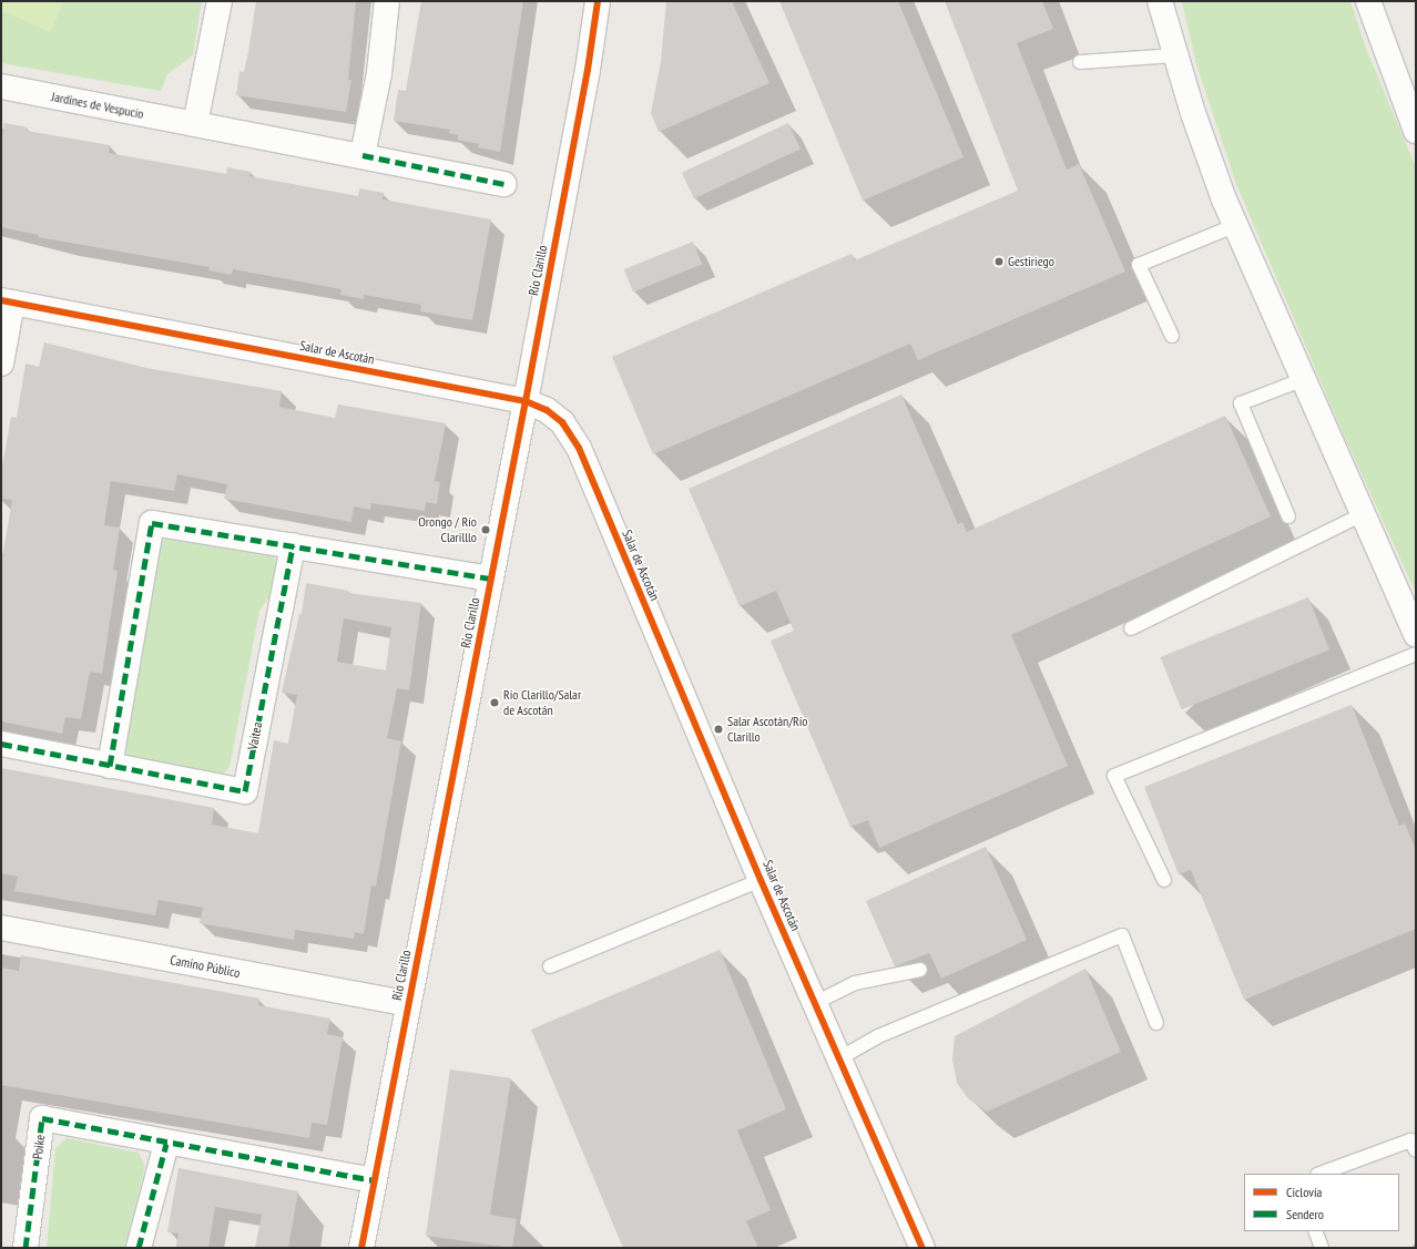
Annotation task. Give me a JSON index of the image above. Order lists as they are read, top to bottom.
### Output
{
  "streets": {
    "street": [
      "Jardines de Vespucio",
      "Río Clarillo",
      "Salar de Ascotán",
      "Vaitea",
      "Camino Público",
      "Poike"
    ]
  },
  "crossings": [
    ["Río Clarillo", "Salar de Ascotán"],
    ["Río Clarillo", "Camino Público"],
    ["Río Clarillo", "Poike"]
  ],
  "places": [
    "Gestiriego",
    "Orongo / Río Clarilllo",
    "Rio Clarillo/Salar de Ascotán",
    "Salar Ascotán/Río Clarillo"
  ],
  "legend": ["Ciclovía", "Sendero"]
}
